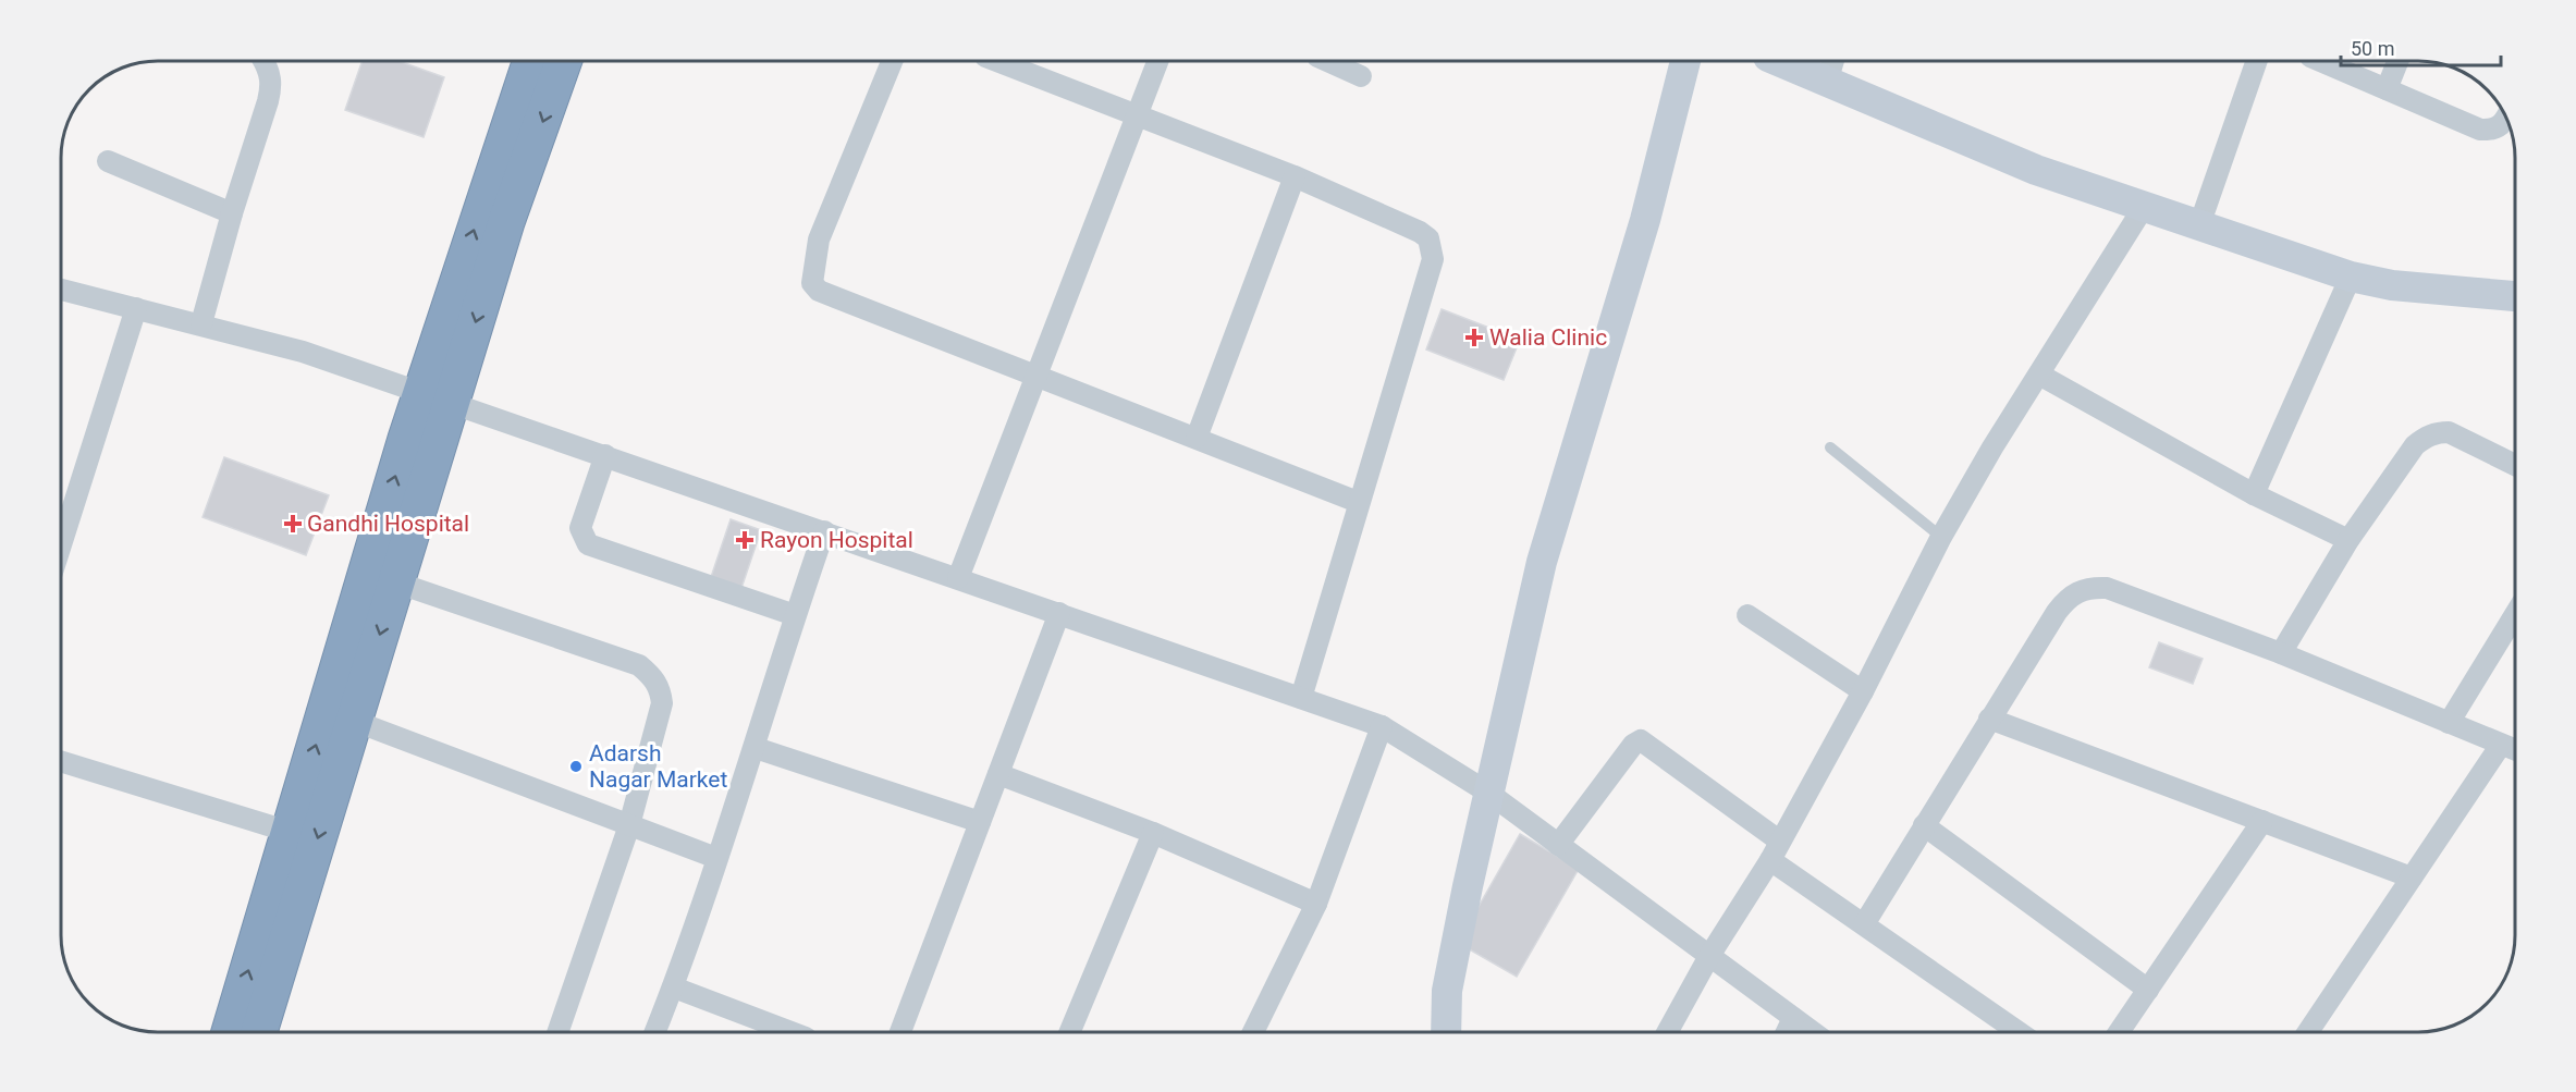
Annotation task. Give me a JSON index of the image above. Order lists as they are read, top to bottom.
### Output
{
  "places": {
    "health": ["Walia Clinic", "Gandhi Hospital", "Rayon Hospital"],
    "other": ["Adarsh Nagar Market"]
  },
  "scale_bar": "50 m"
}
